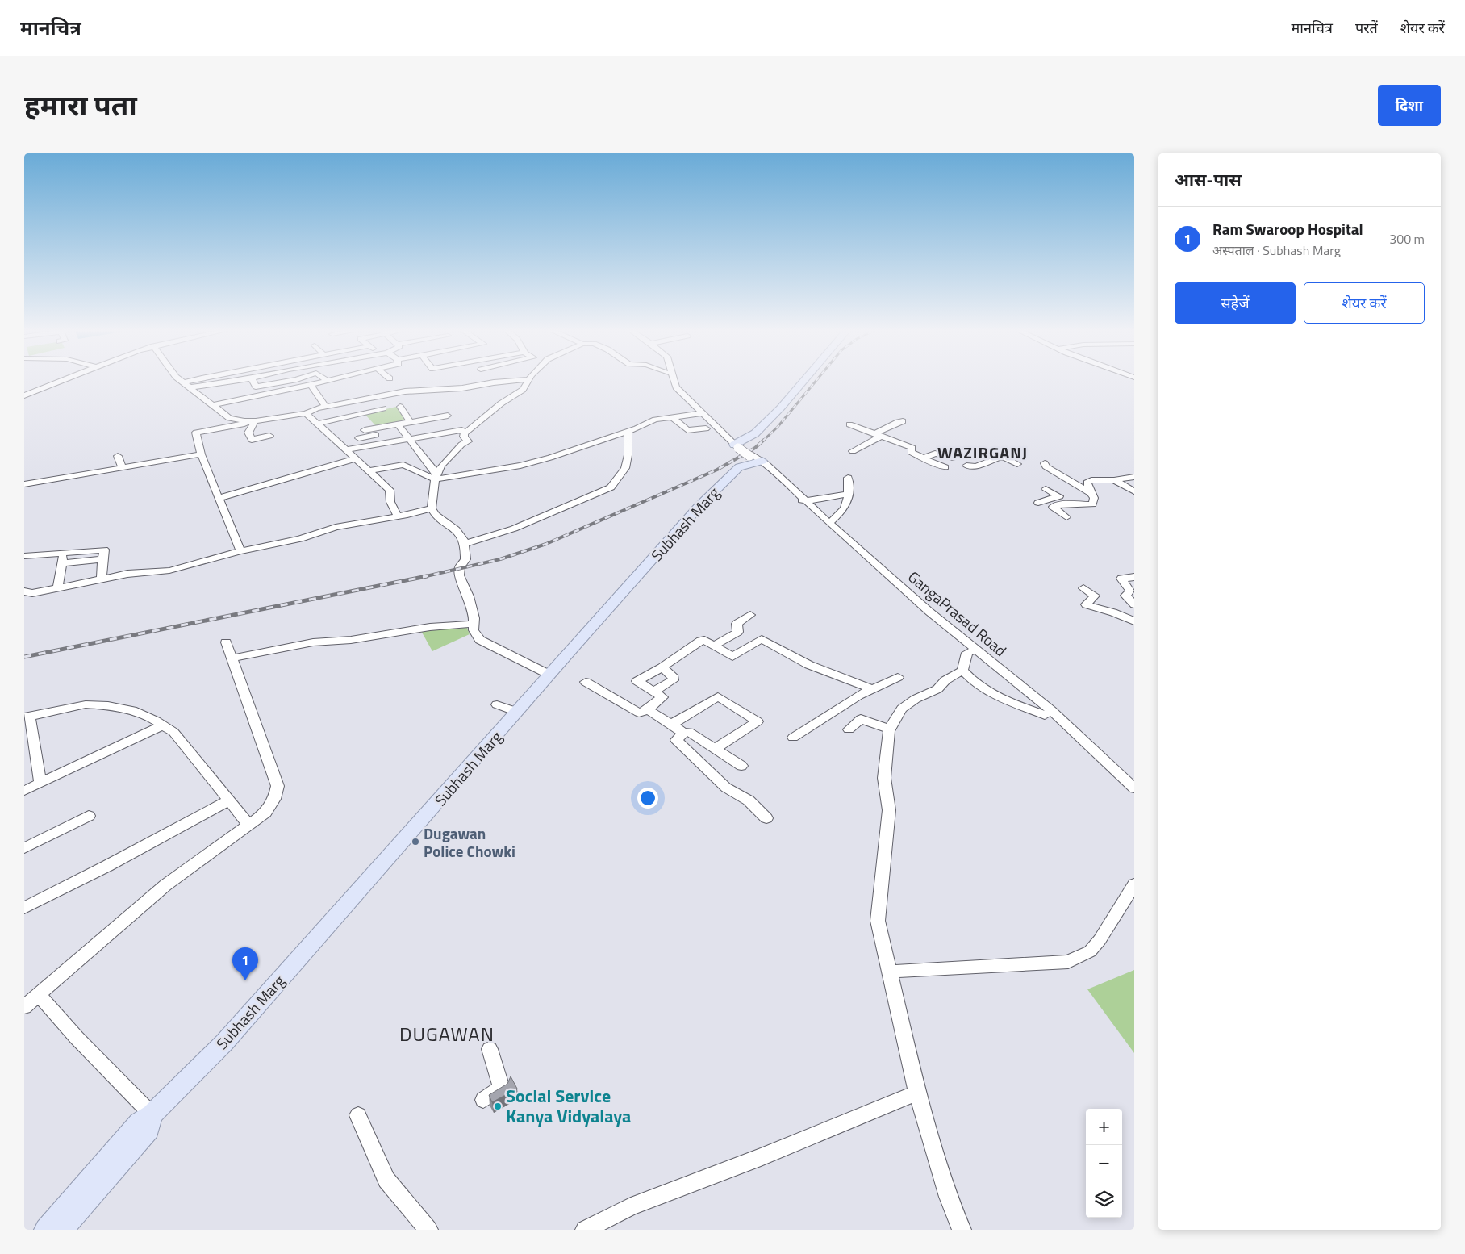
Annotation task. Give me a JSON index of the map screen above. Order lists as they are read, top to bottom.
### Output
{
  "streets": {
    "main road": ["Subhash Marg"],
    "street": ["GangaPrasad Road"]
  },
  "crossings": [
    ["Subhash Marg", "GangaPrasad Road"]
  ],
  "districts": ["WAZIRGANJ", "DUGAWAN"],
  "places": ["Dugawan Police Chowki", "Social Service Kanya Vidyalaya"],
  "page": {
    "header": "मानचित्र",
    "nav": ["मानचित्र", "परतें", "शेयर करें"],
    "title": "हमारा पता",
    "buttons": [
      "दिशा",
      ["सहेजें", "शेयर करें"]
    ],
    "heading": "आस-पास",
    "list": [
      {
        "mark": "1",
        "name": "Ram Swaroop Hospital",
        "note": "अस्पताल · Subhash Marg",
        "value": "300 m"
      }
    ],
    "pins": "1",
    "map_buttons": ["+", "−"]
  }
}
